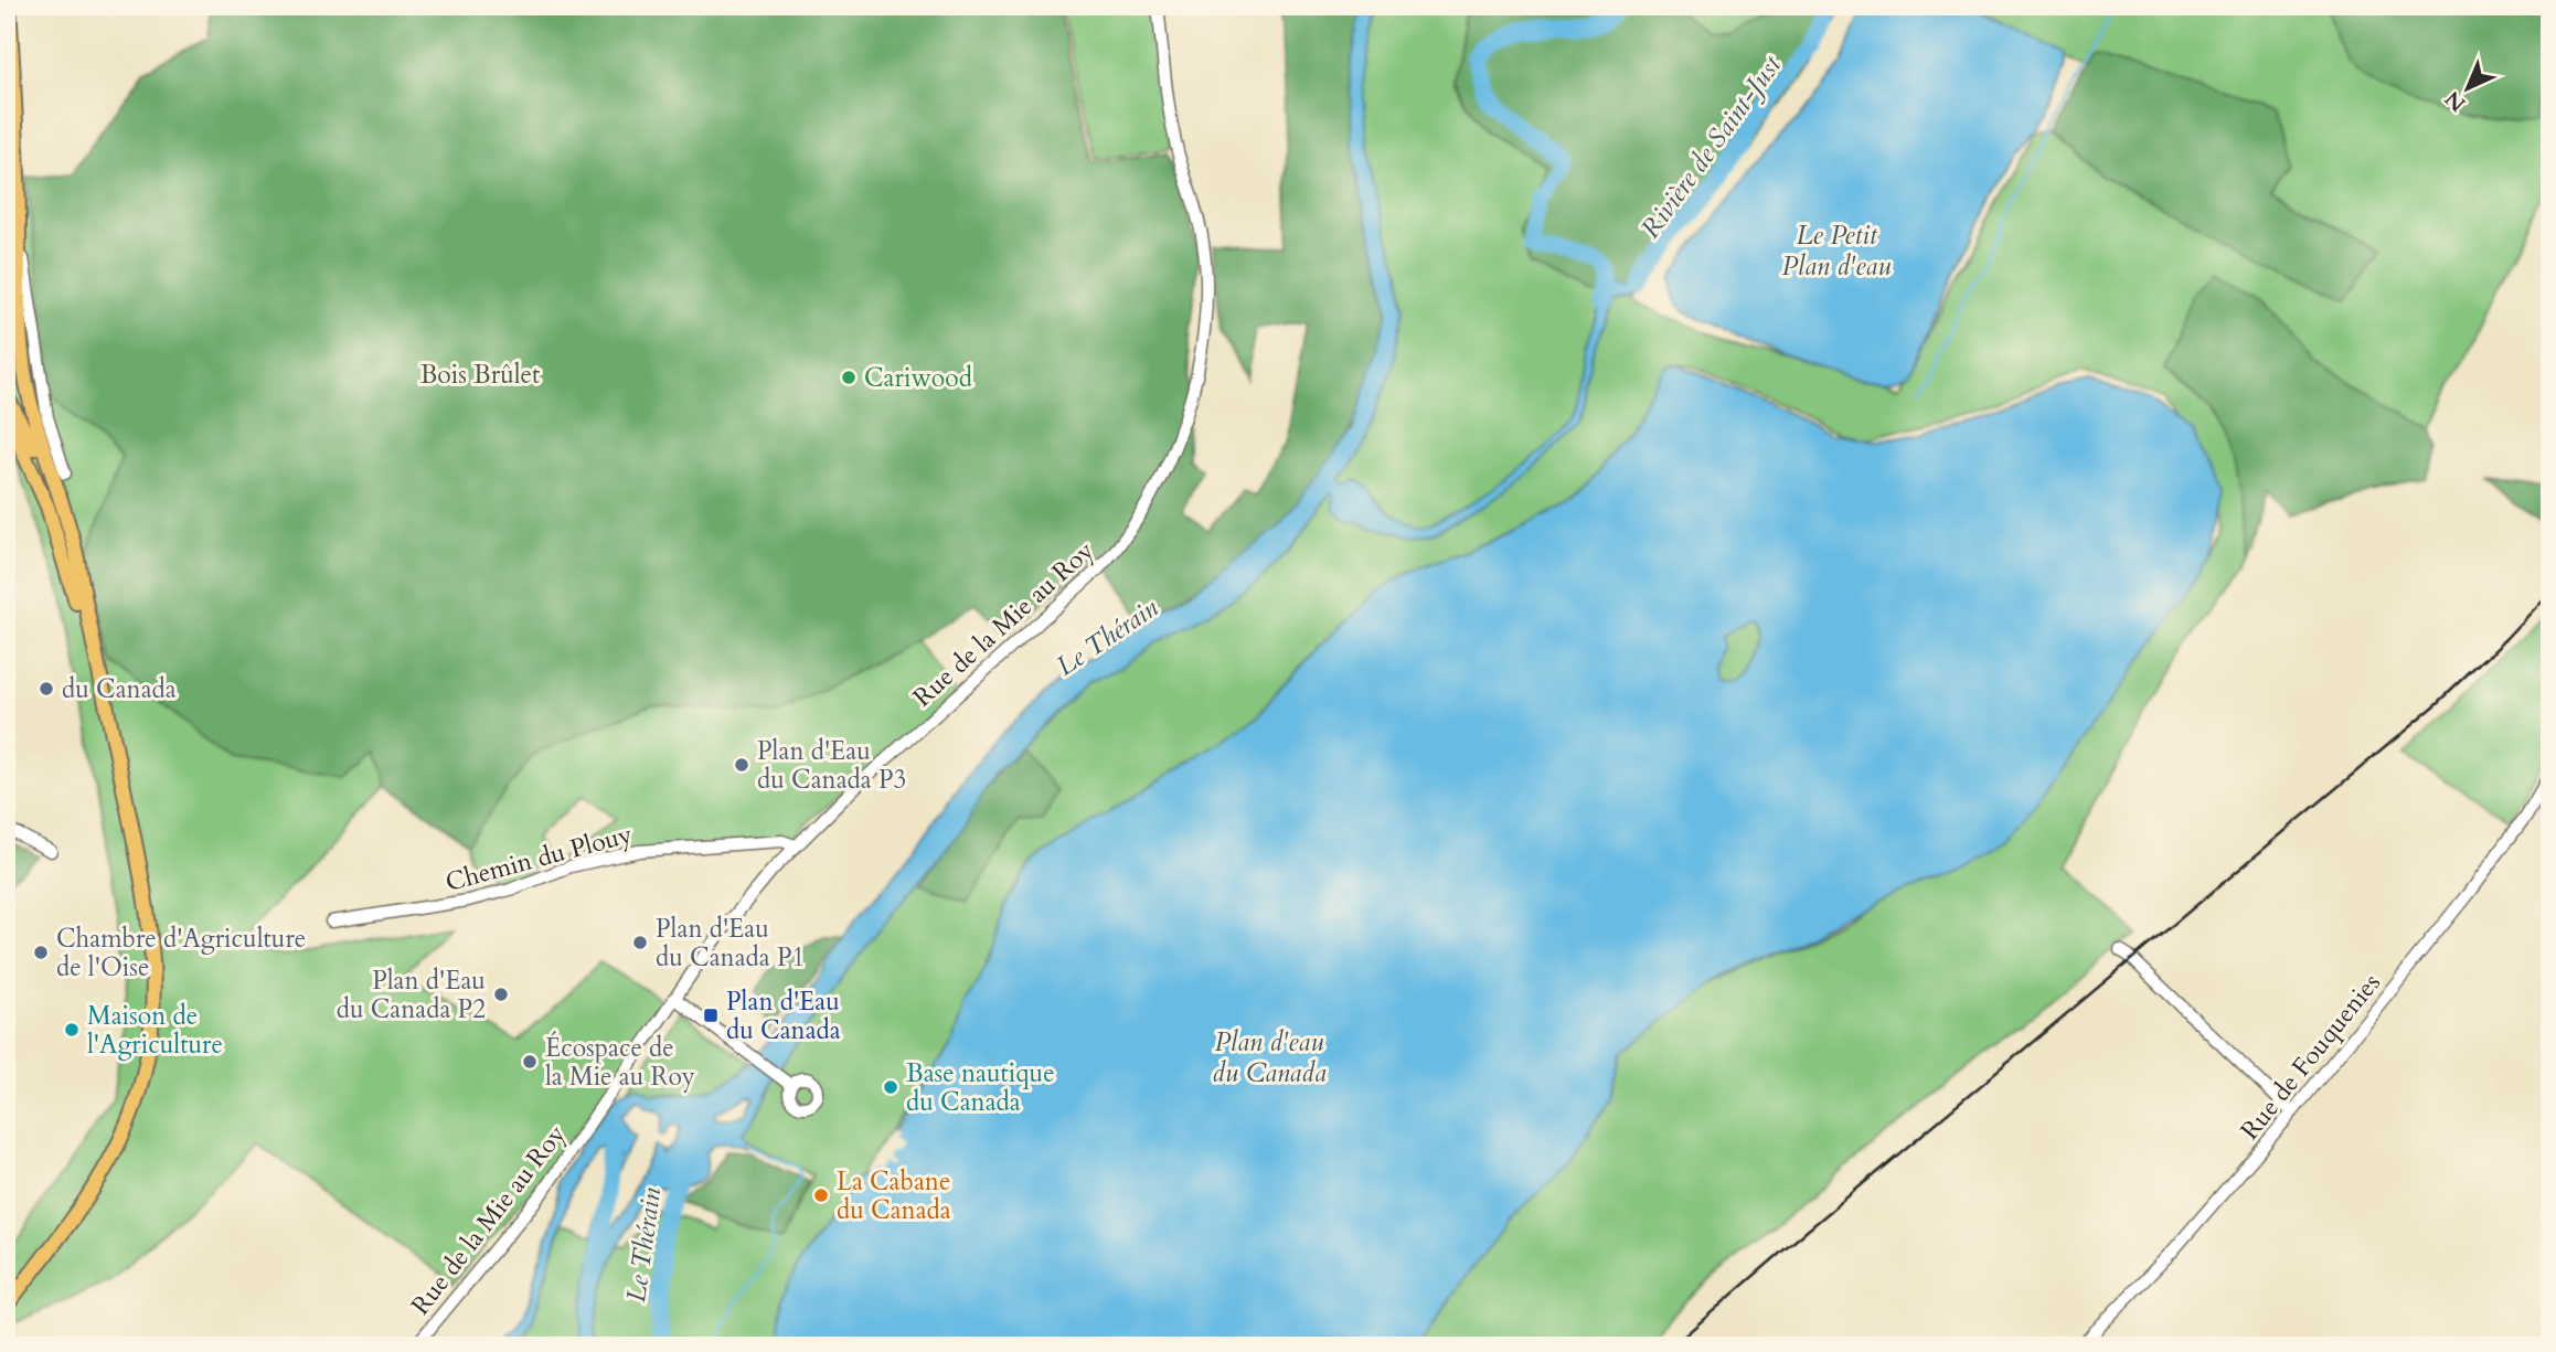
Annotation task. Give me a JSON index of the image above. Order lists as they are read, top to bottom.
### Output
{
  "streets": {
    "street": ["Rue de la Mie au Roy", "Chemin du Plouy", "Rue de Fouquenies"]
  },
  "crossings": [
    ["Rue de la Mie au Roy", "Chemin du Plouy"]
  ],
  "water": [
    "Rivière de Saint-Just",
    "Le Petit Plan d'eau",
    "Le Thérain",
    "Plan d'eau du Canada"
  ],
  "parks": ["Bois Brûlet"],
  "places": {
    "other": [
      "Cariwood",
      "du Canada",
      "Plan d'Eau du Canada P3",
      "Plan d'Eau du Canada P1",
      "Chambre d'Agriculture de l'Oise",
      "Plan d'Eau du Canada P2",
      "Maison de l'Agriculture",
      "Écospace de la Mie au Roy",
      "Base nautique du Canada",
      "La Cabane du Canada"
    ],
    "transit": ["Plan d'Eau du Canada"]
  },
  "north": "bottom left"
}
